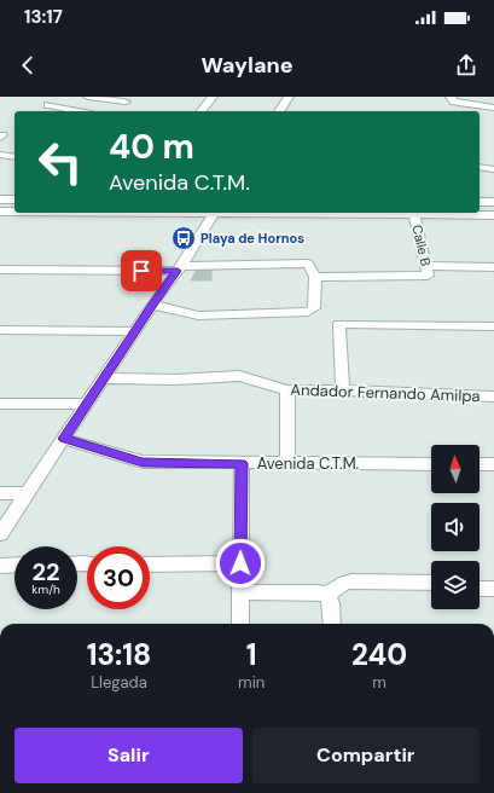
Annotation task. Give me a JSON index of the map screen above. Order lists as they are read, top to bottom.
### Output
{
  "streets": {
    "street": ["Calle B", "Andador Fernando Amilpa", "Avenida C.T.M."]
  },
  "places": {
    "bus stop": ["Playa de Hornos"]
  },
  "north": "top",
  "page": {
    "status": "13:17",
    "header": "Waylane",
    "turn": ["40 m", "Avenida C.T.M."],
    "speed": "22 km/h",
    "limit": "30",
    "eta": [
      "13:18",
      "Llegada",
      "1",
      "min",
      "240",
      "m"
    ],
    "buttons": ["Salir", "Compartir"]
  }
}
